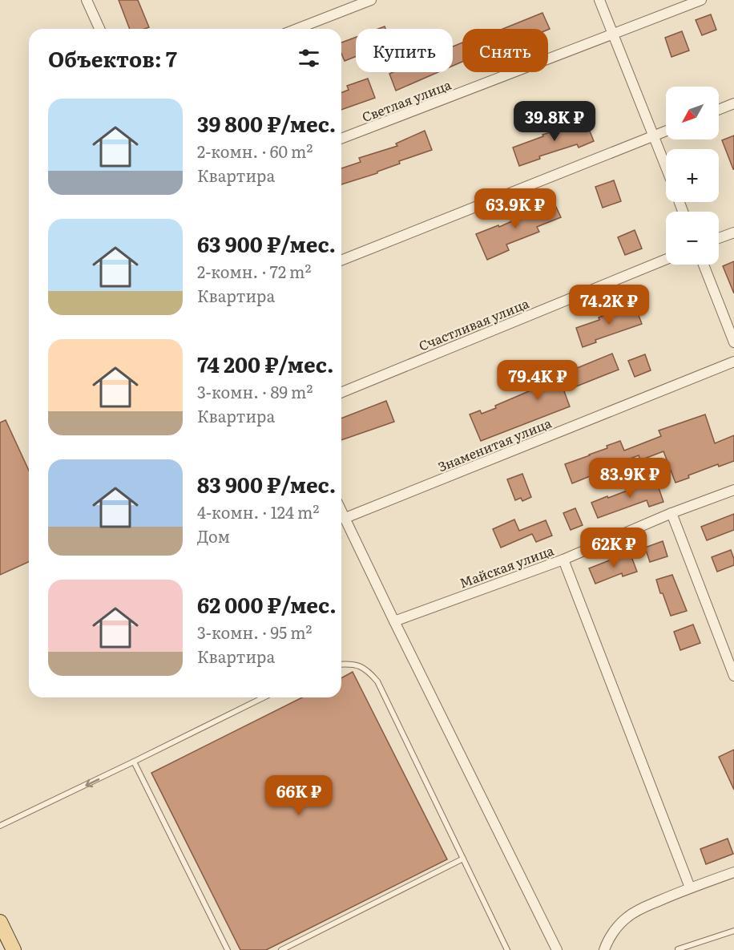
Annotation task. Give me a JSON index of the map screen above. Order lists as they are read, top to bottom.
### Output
{
  "streets": {
    "street": [
      "Светлая улица",
      "Счастливая улица",
      "Знаменитая улица",
      "Майская улица"
    ]
  },
  "north": "bottom left",
  "page": {
    "chip": ["Купить", "Снять"],
    "heading": "Объектов: 7",
    "map_buttons": ["+", "−"],
    "list": [
      {
        "name": "39 800 ₽/мес.",
        "note": "2-комн. · 60 m² · Квартира"
      },
      {
        "name": "63 900 ₽/мес.",
        "note": "2-комн. · 72 m² · Квартира"
      },
      {
        "name": "74 200 ₽/мес.",
        "note": "3-комн. · 89 m² · Квартира"
      },
      {
        "name": "83 900 ₽/мес.",
        "note": "4-комн. · 124 m² · Дом"
      },
      {
        "name": "62 000 ₽/мес.",
        "note": "3-комн. · 95 m² · Квартира"
      }
    ],
    "price": [
      "39.8K ₽",
      "63.9K ₽",
      "74.2K ₽",
      "79.4K ₽",
      "83.9K ₽",
      "62K ₽",
      "66K ₽"
    ]
  }
}
